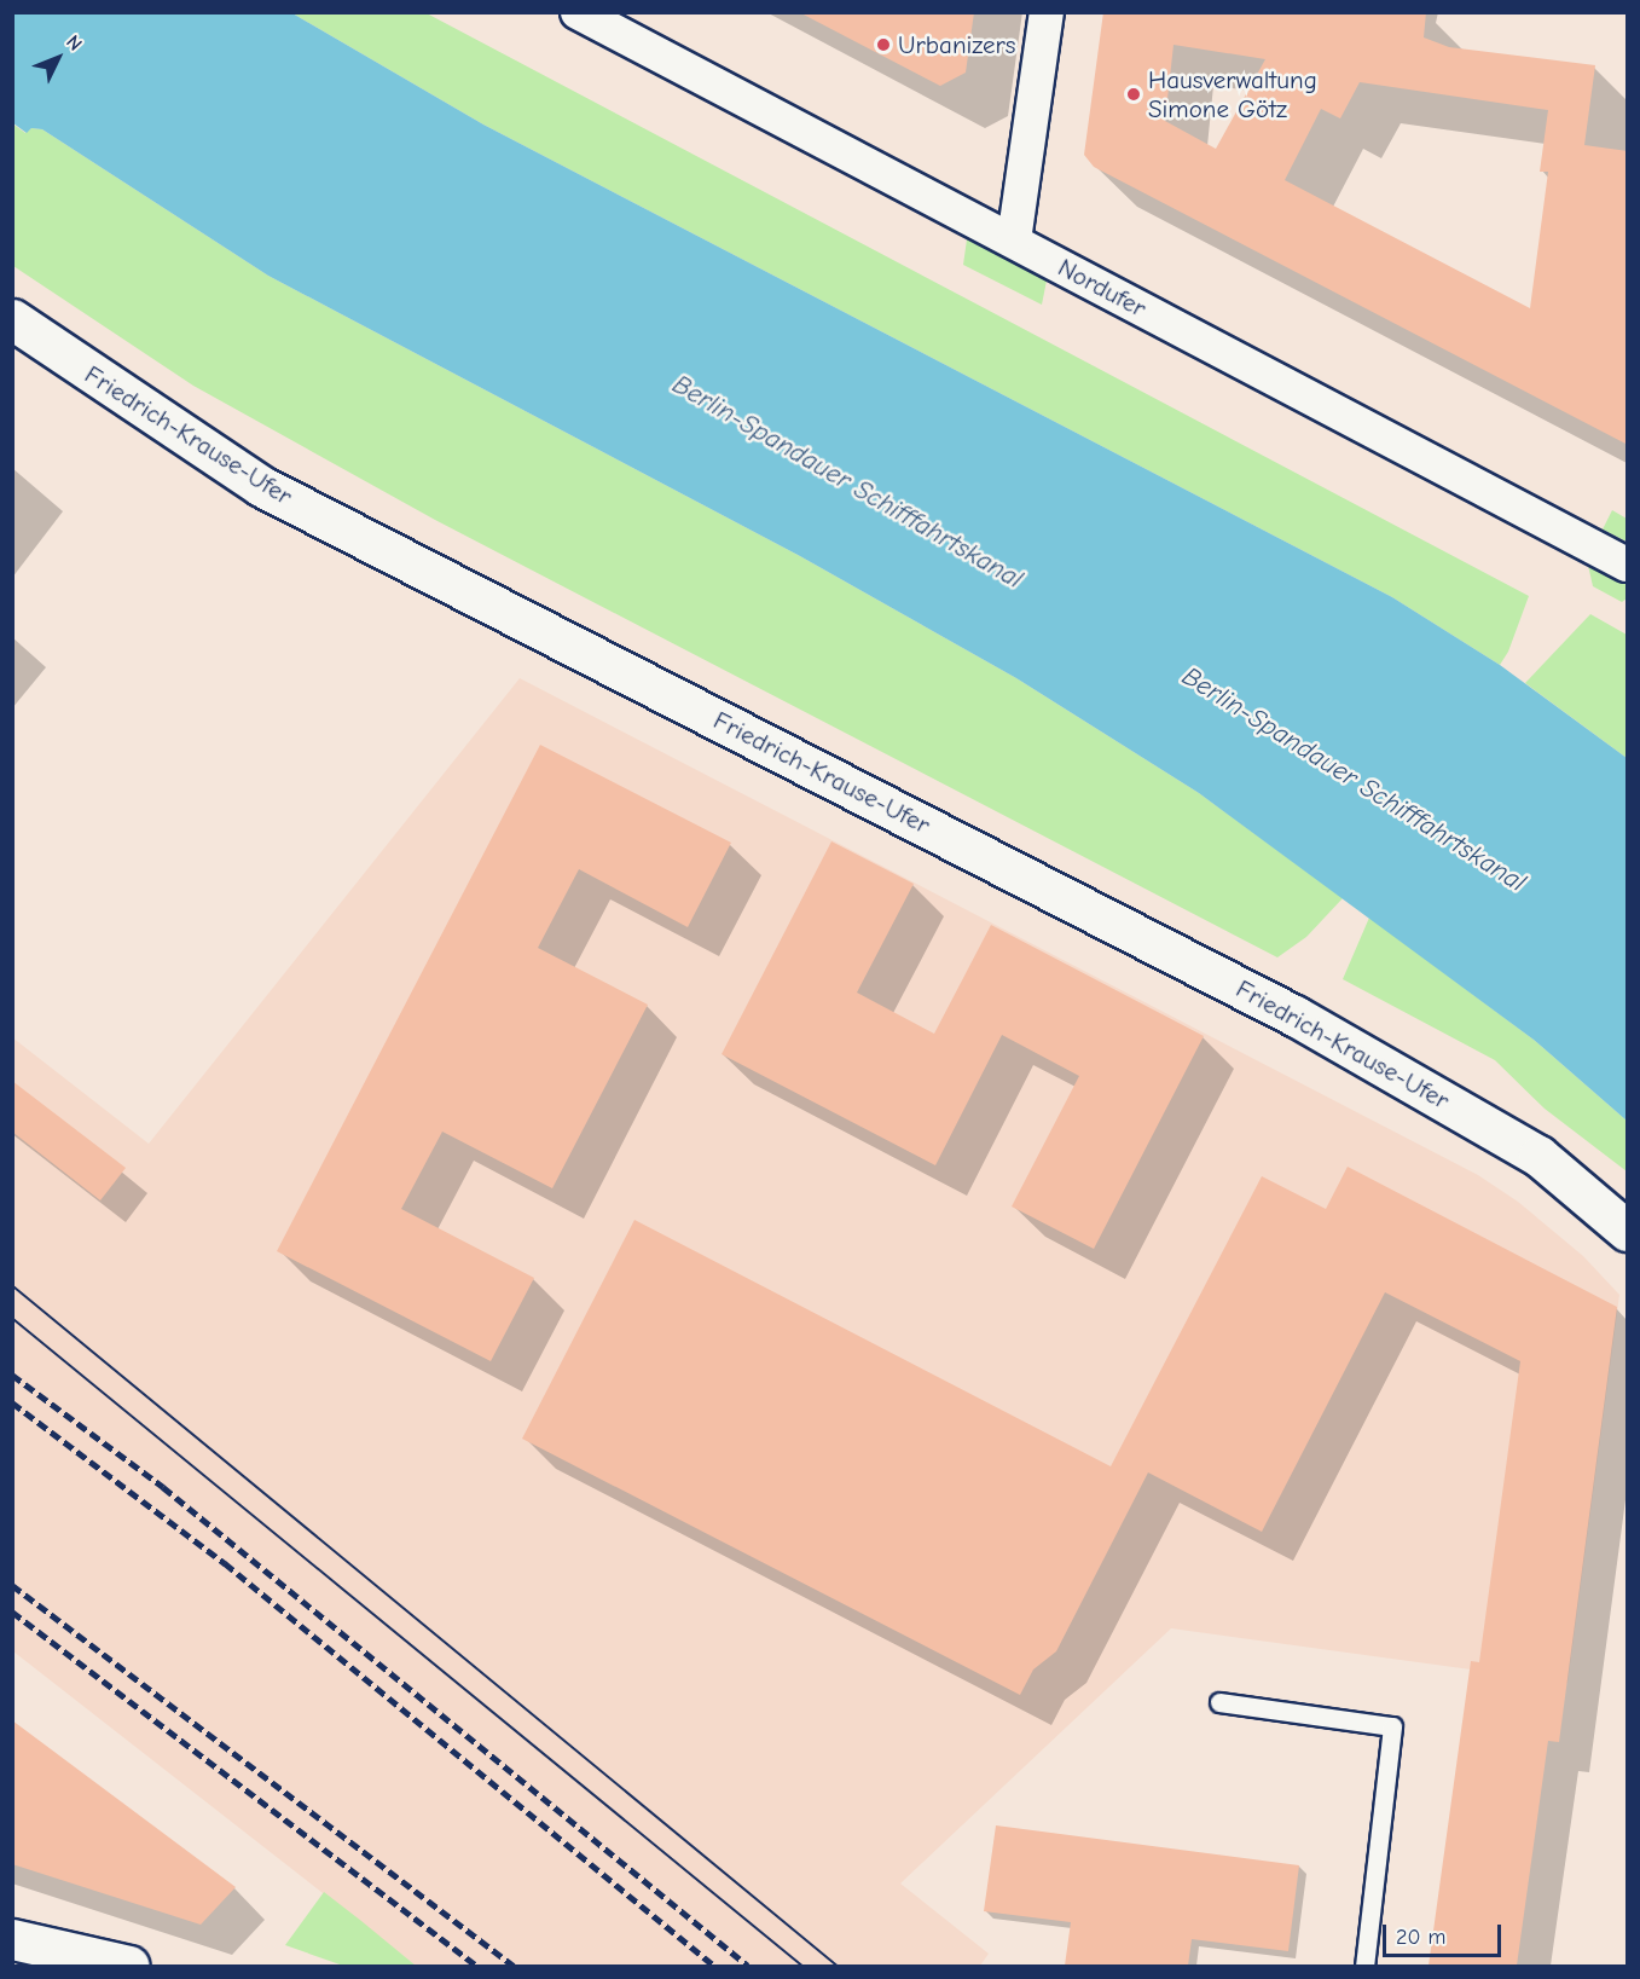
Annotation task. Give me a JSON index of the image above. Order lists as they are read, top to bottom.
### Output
{
  "streets": {
    "street": ["Nordufer", "Friedrich-Krause-Ufer"]
  },
  "water": ["Berlin-Spandauer Schifffahrtskanal"],
  "places": ["Urbanizers", "Hausverwaltung Simone Götz"],
  "scale_bar": "20 m",
  "north": "top right"
}
